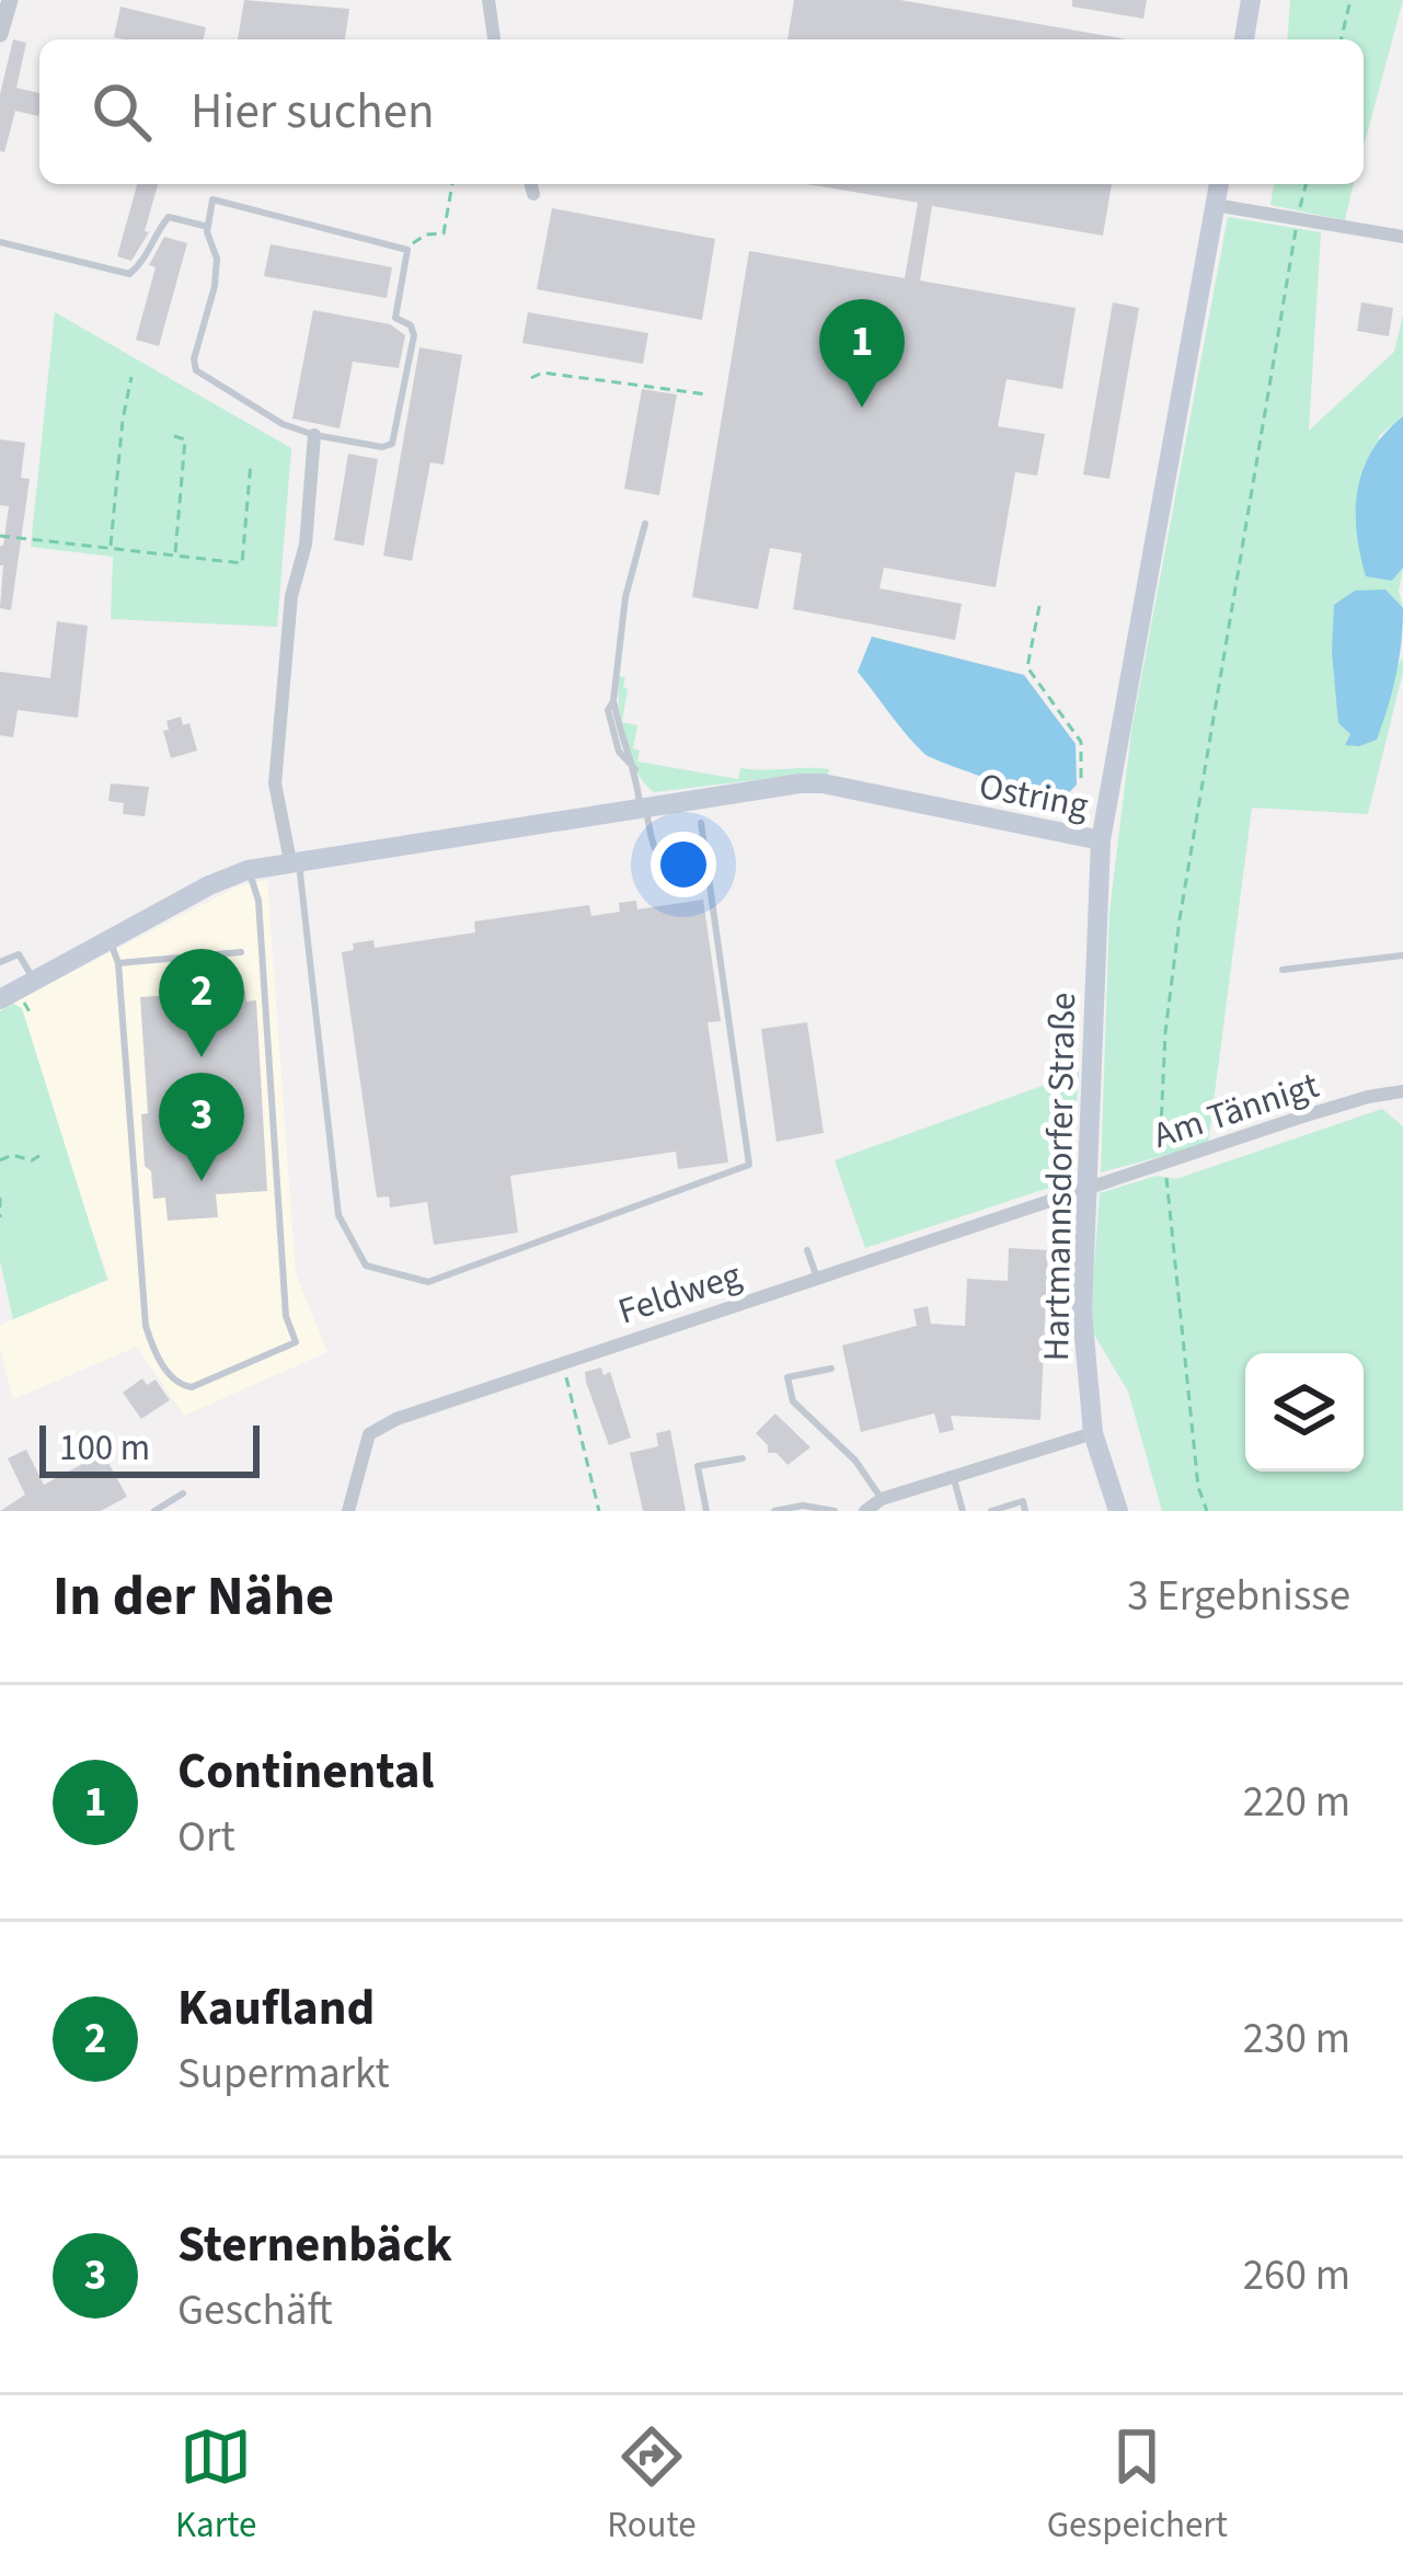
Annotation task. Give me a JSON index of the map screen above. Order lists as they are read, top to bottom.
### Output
{
  "streets": {
    "main road": ["Ostring", "Hartmannsdorfer Straße"],
    "street": ["Am Tännigt", "Feldweg"]
  },
  "crossings": [
    ["Ostring", "Hartmannsdorfer Straße"],
    ["Am Tännigt", "Hartmannsdorfer Straße"],
    ["Am Tännigt", "Feldweg"],
    ["Hartmannsdorfer Straße", "Feldweg"]
  ],
  "scale_bar": "100 m",
  "page": {
    "search": "Hier suchen",
    "pins": ["1", "2", "3"],
    "scale": "100 m",
    "heading": ["In der Nähe", "3 Ergebnisse"],
    "list": [
      {
        "mark": "1",
        "name": "Continental",
        "note": "Ort",
        "value": "220 m"
      },
      {
        "mark": "2",
        "name": "Kaufland",
        "note": "Supermarkt",
        "value": "230 m"
      },
      {
        "mark": "3",
        "name": "Sternenbäck",
        "note": "Geschäft",
        "value": "260 m"
      }
    ],
    "nav": ["Karte", "Route", "Gespeichert"]
  }
}
